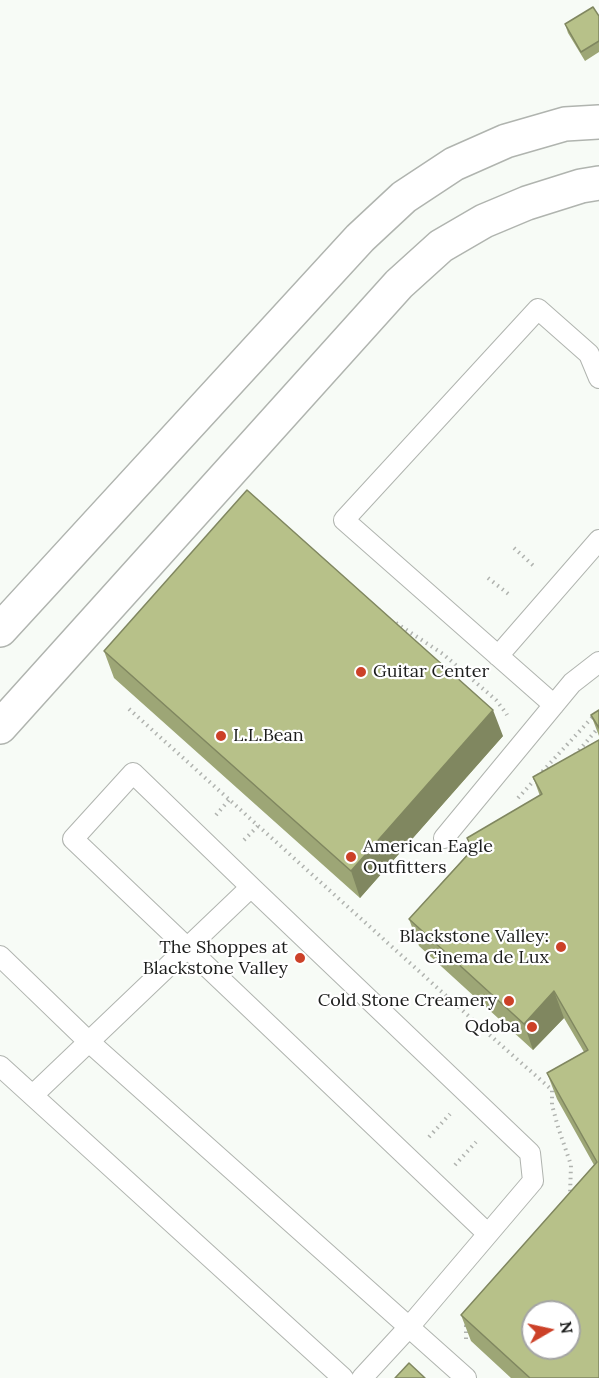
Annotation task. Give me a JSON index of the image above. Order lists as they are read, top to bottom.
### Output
{
  "places": [
    "Guitar Center",
    "L.L.Bean",
    "American Eagle Outfitters",
    "Blackstone Valley: Cinema de Lux",
    "The Shoppes at Blackstone Valley",
    "Cold Stone Creamery",
    "Qdoba"
  ],
  "north": "right"
}
